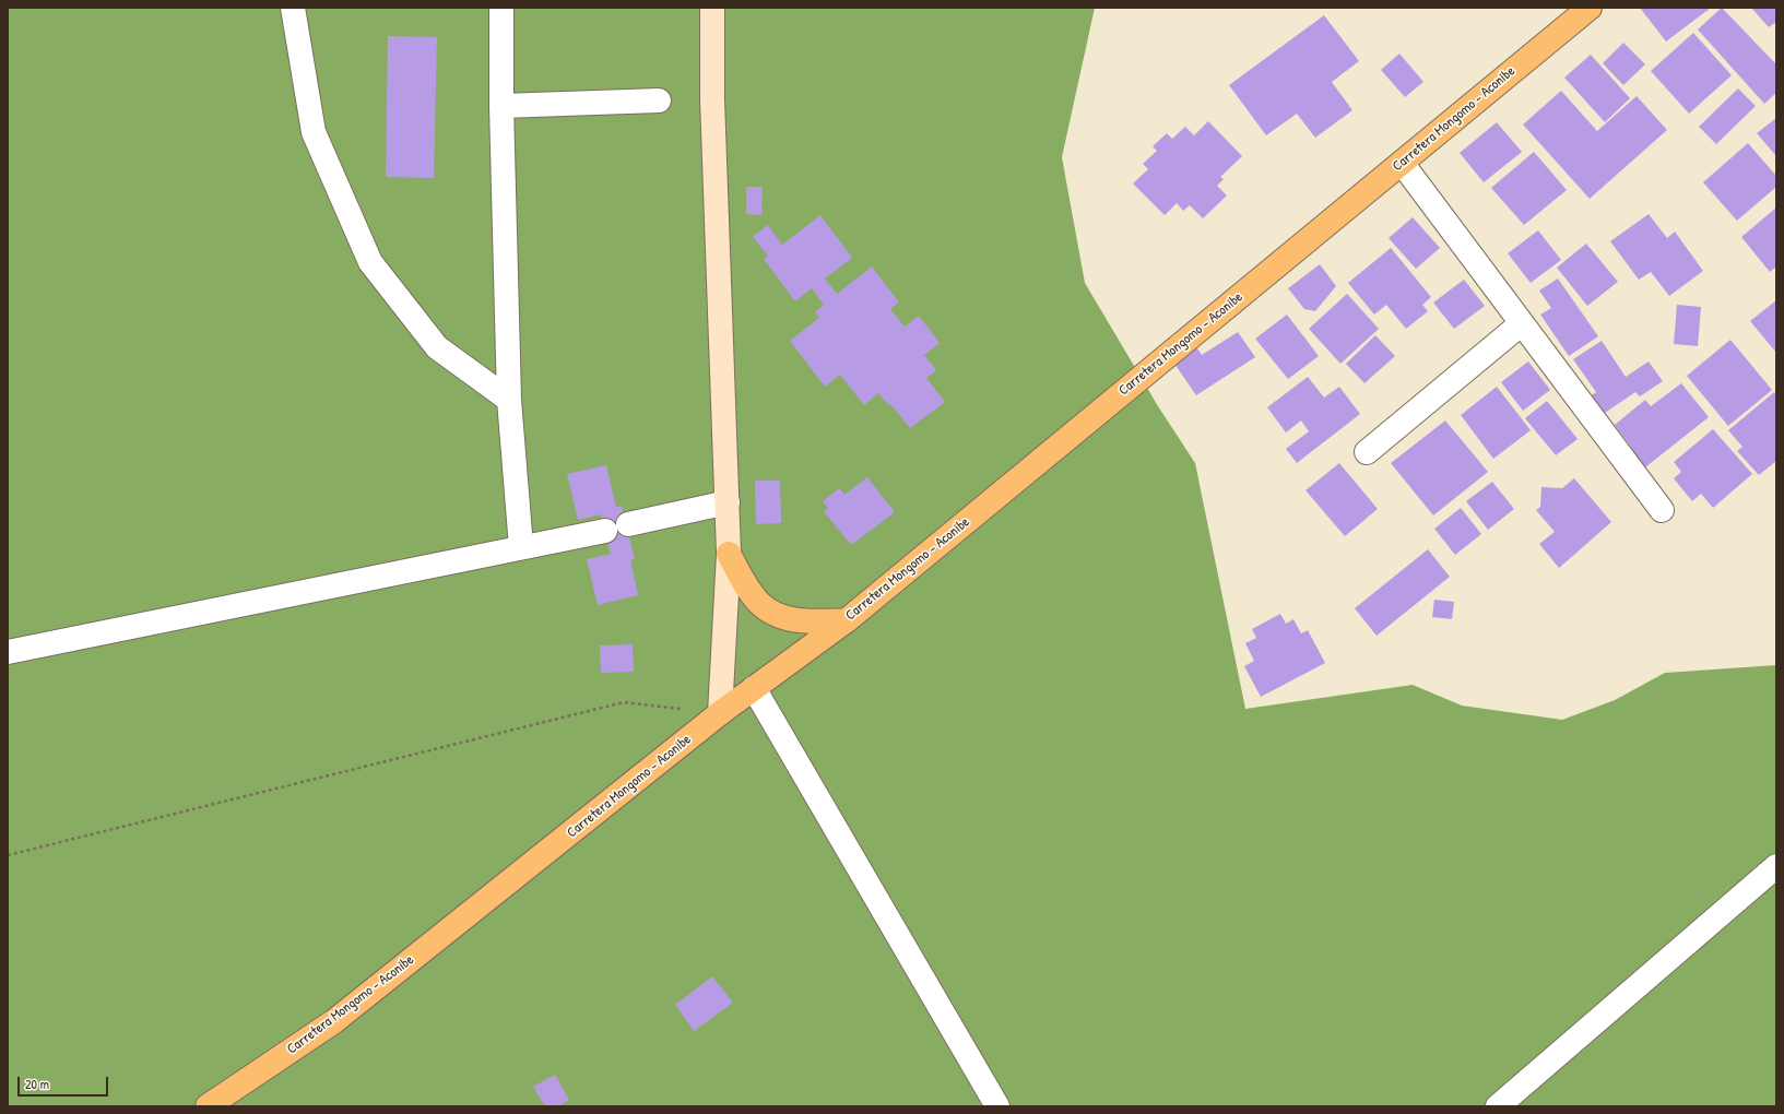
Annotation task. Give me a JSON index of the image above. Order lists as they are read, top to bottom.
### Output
{
  "streets": {
    "main road": ["Carretera Mongomo - Aconibe"]
  },
  "scale_bar": "20 m"
}
